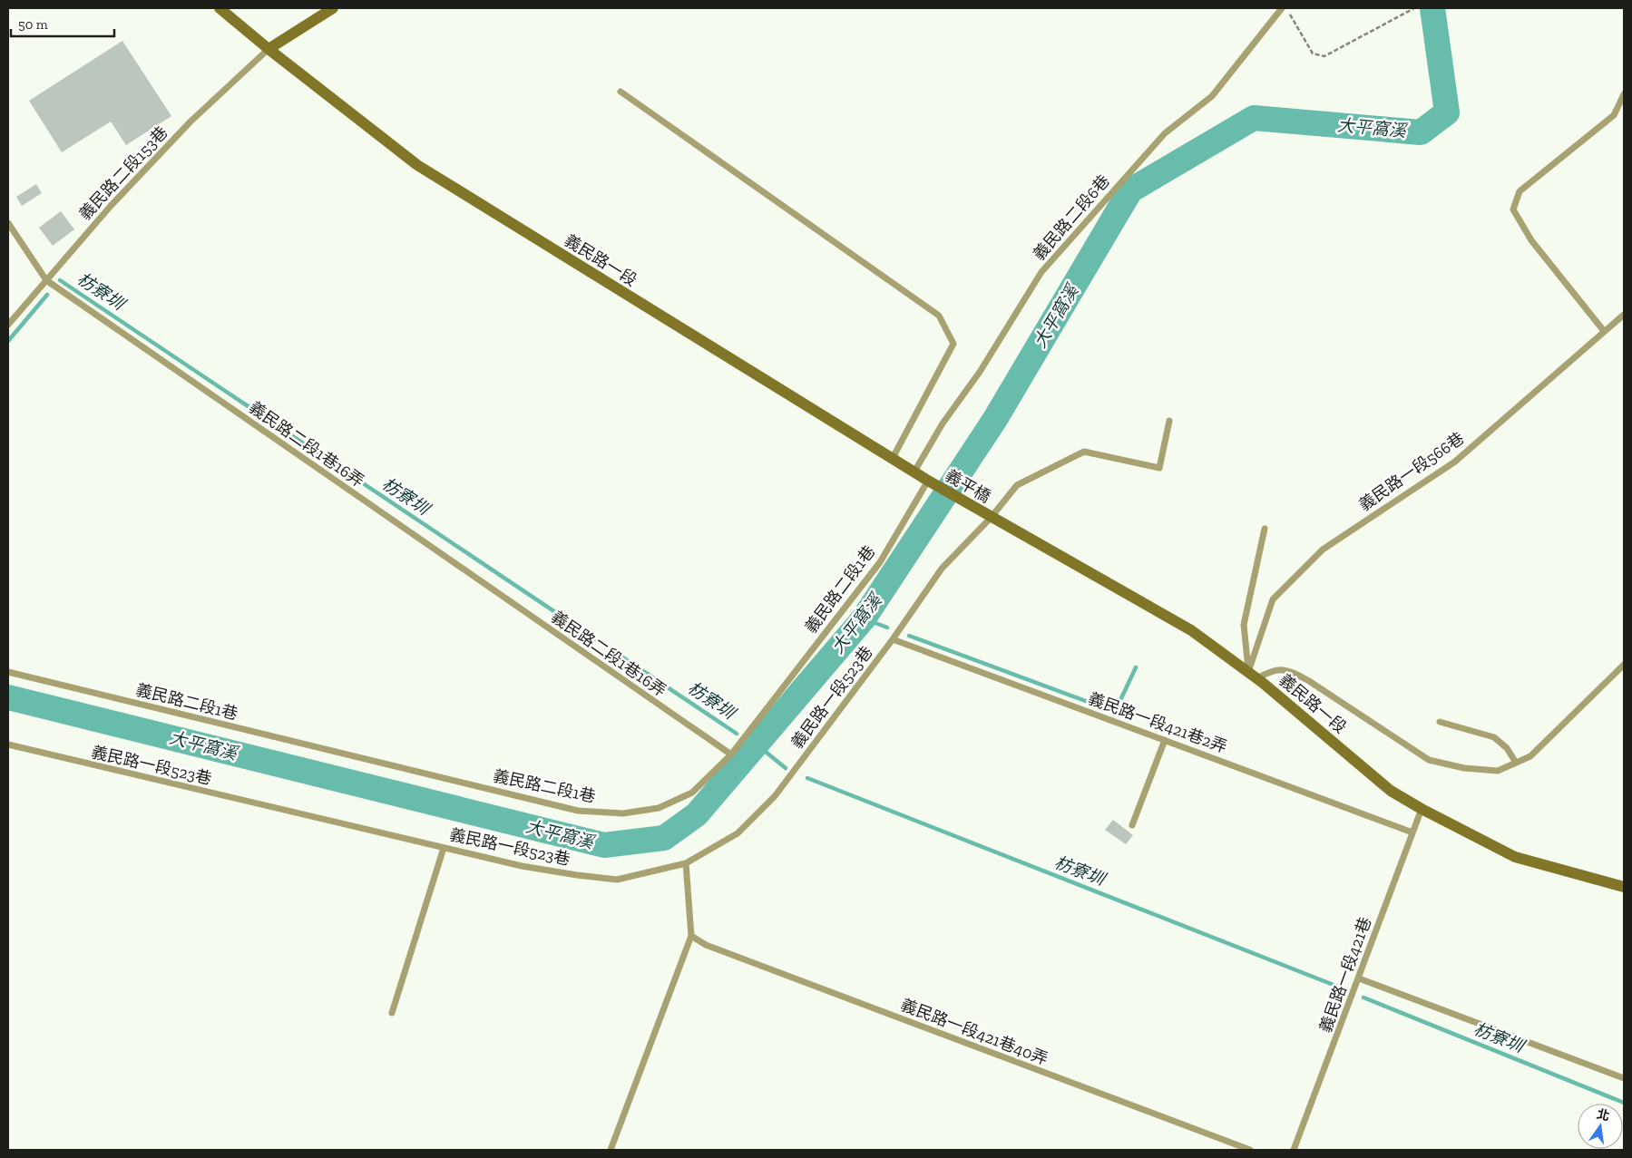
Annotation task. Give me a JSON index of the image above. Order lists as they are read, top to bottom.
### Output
{
  "streets": {
    "street": ["義民路一段", "義平橋"],
    "lane": [
      "義民路二段153巷",
      "義民路二段6巷",
      "義民路二段1巷16弄",
      "義民路一段566巷",
      "義民路二段1巷",
      "義民路一段523巷",
      "義民路一段421巷2弄",
      "義民路一段421巷",
      "義民路一段421巷40弄"
    ]
  },
  "crossings": [
    ["義民路二段153巷", "義民路一段"],
    ["義民路二段153巷", "義民路二段1巷16弄"],
    ["義民路二段6巷", "義民路一段"],
    ["義民路一段", "義民路一段566巷"],
    ["義民路一段", "義平橋"],
    ["義民路一段", "義民路二段1巷"],
    ["義民路一段", "義民路一段523巷"],
    ["義民路一段", "義民路一段421巷"],
    ["義民路二段1巷16弄", "義民路二段1巷"],
    ["義平橋", "義民路二段1巷"],
    ["義平橋", "義民路一段523巷"],
    ["義民路一段523巷", "義民路一段421巷2弄"],
    ["義民路一段421巷2弄", "義民路一段421巷"]
  ],
  "water": ["大平窩溪", "枋寮圳"],
  "scale_bar": "50 m",
  "north": "top"
}
